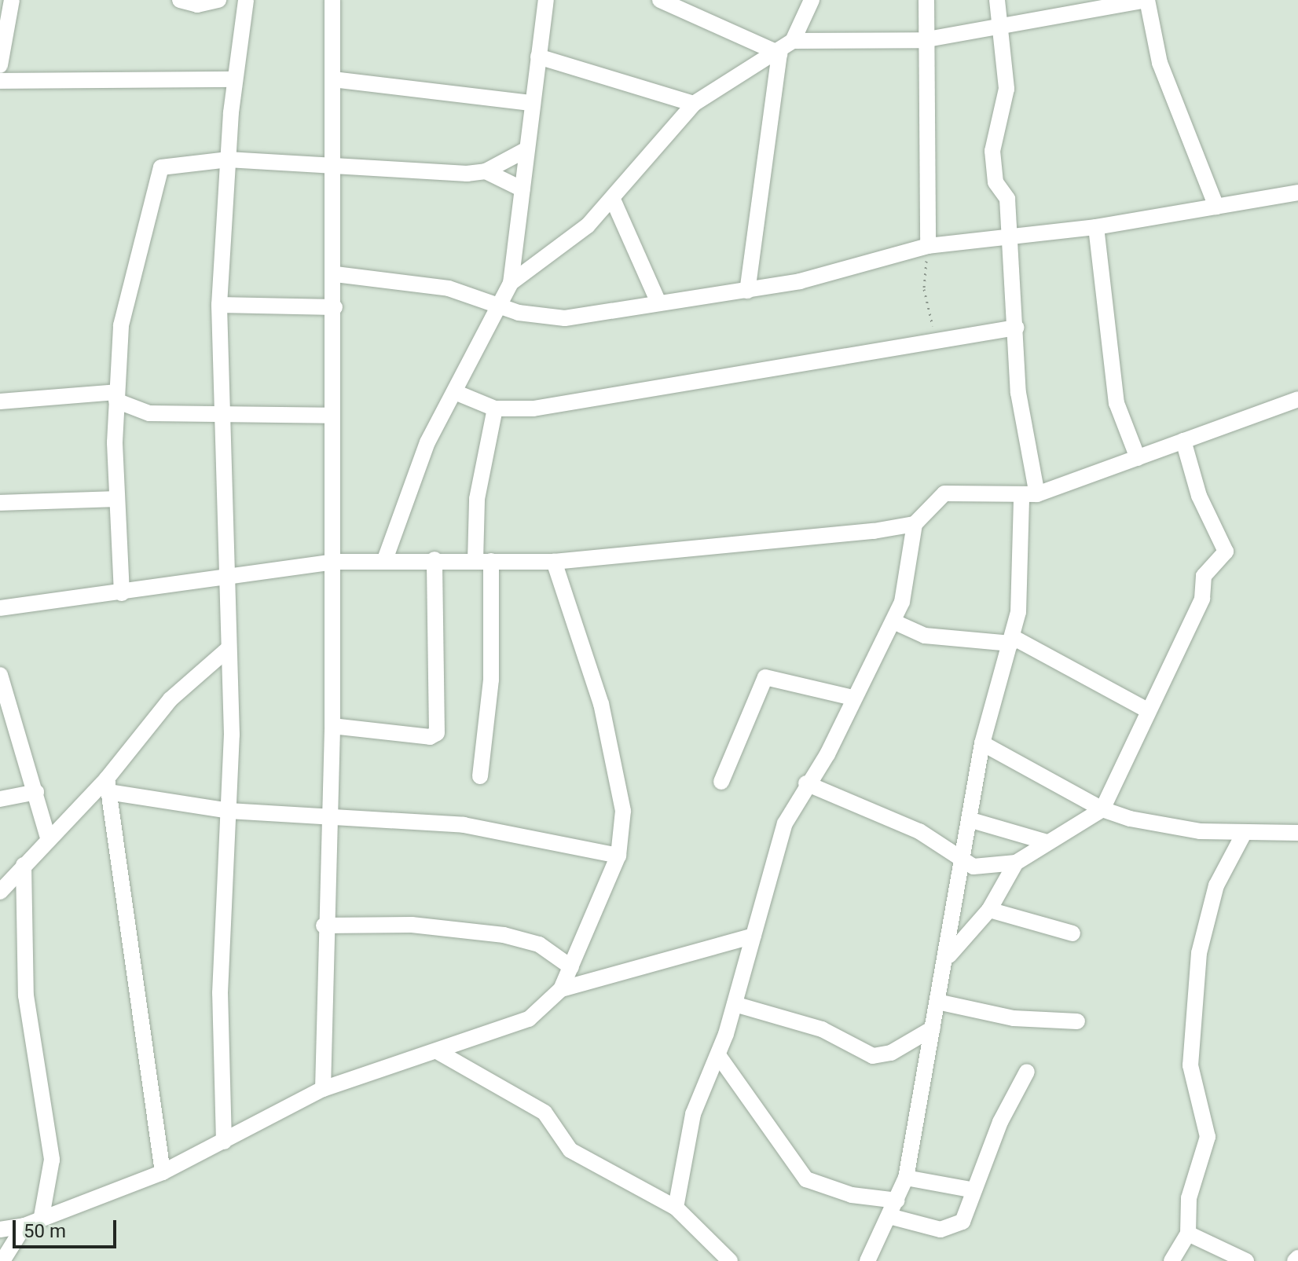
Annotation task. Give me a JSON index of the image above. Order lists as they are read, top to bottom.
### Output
{
  "scale_bar": "50 m"
}
